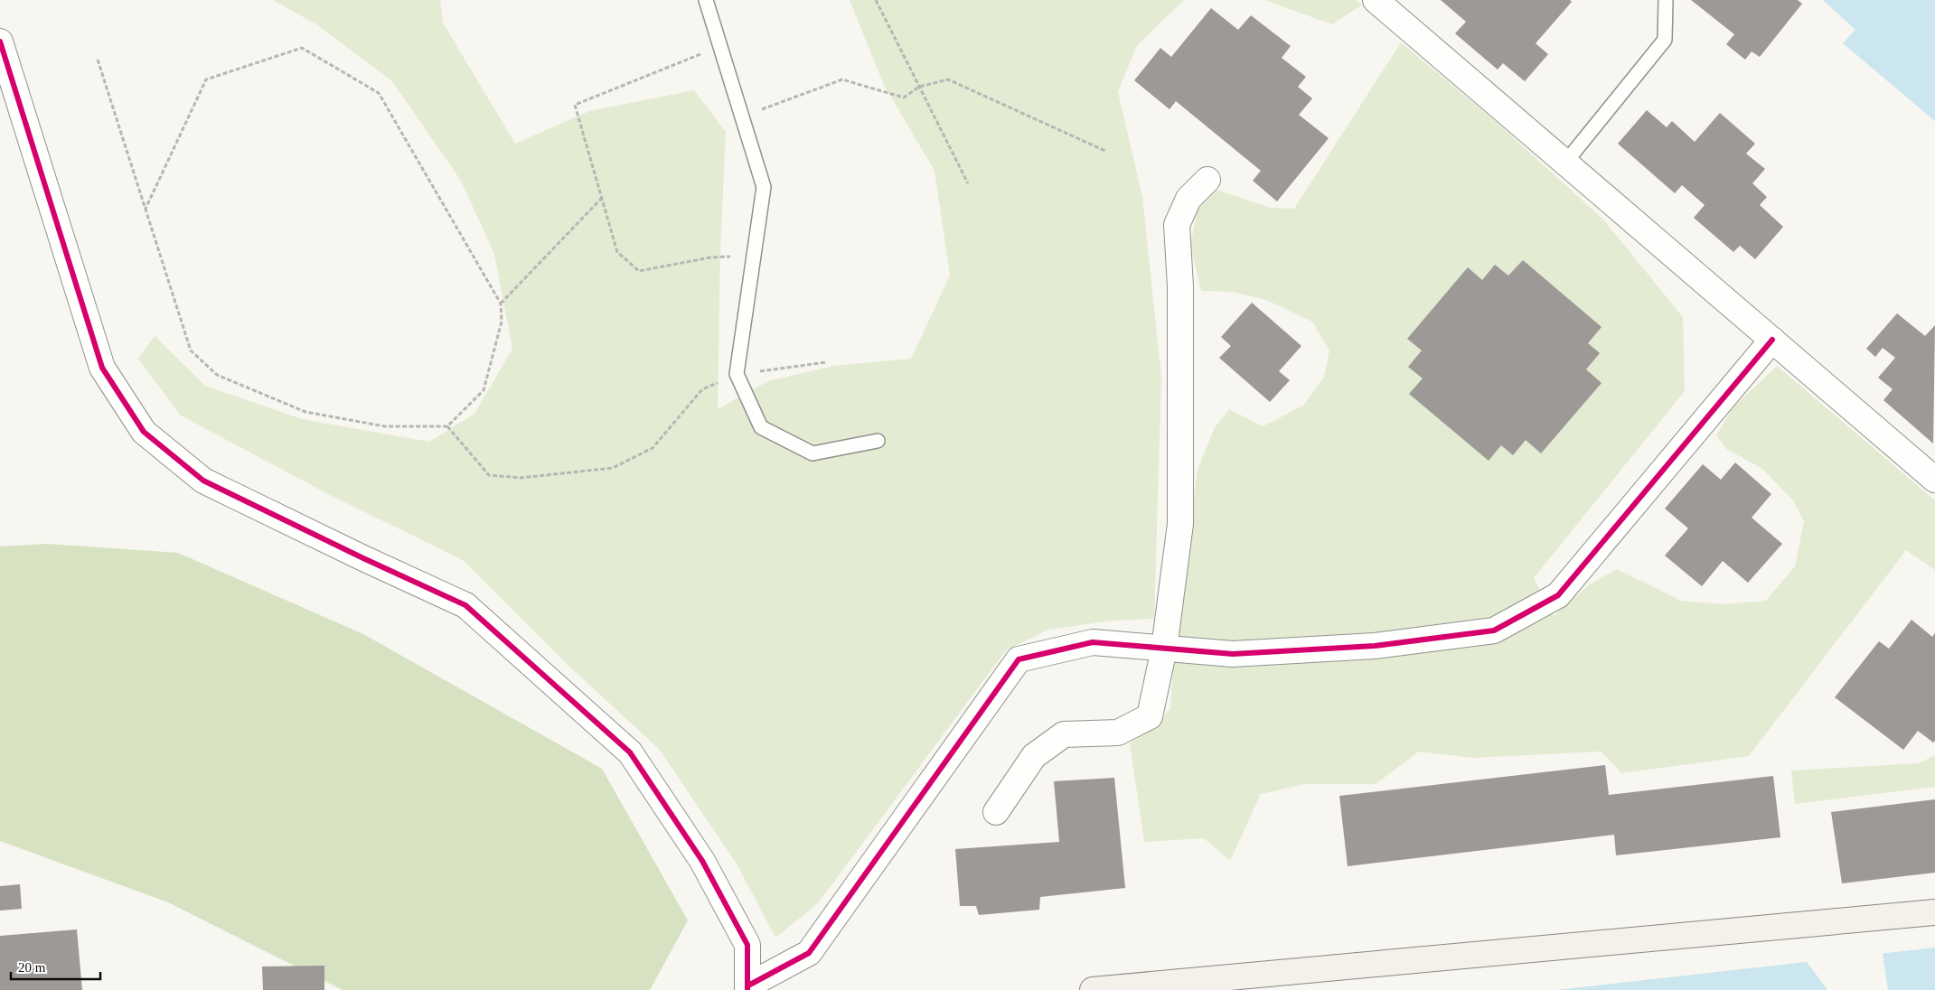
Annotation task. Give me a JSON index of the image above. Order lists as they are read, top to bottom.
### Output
{
  "scale_bar": "20 m"
}
